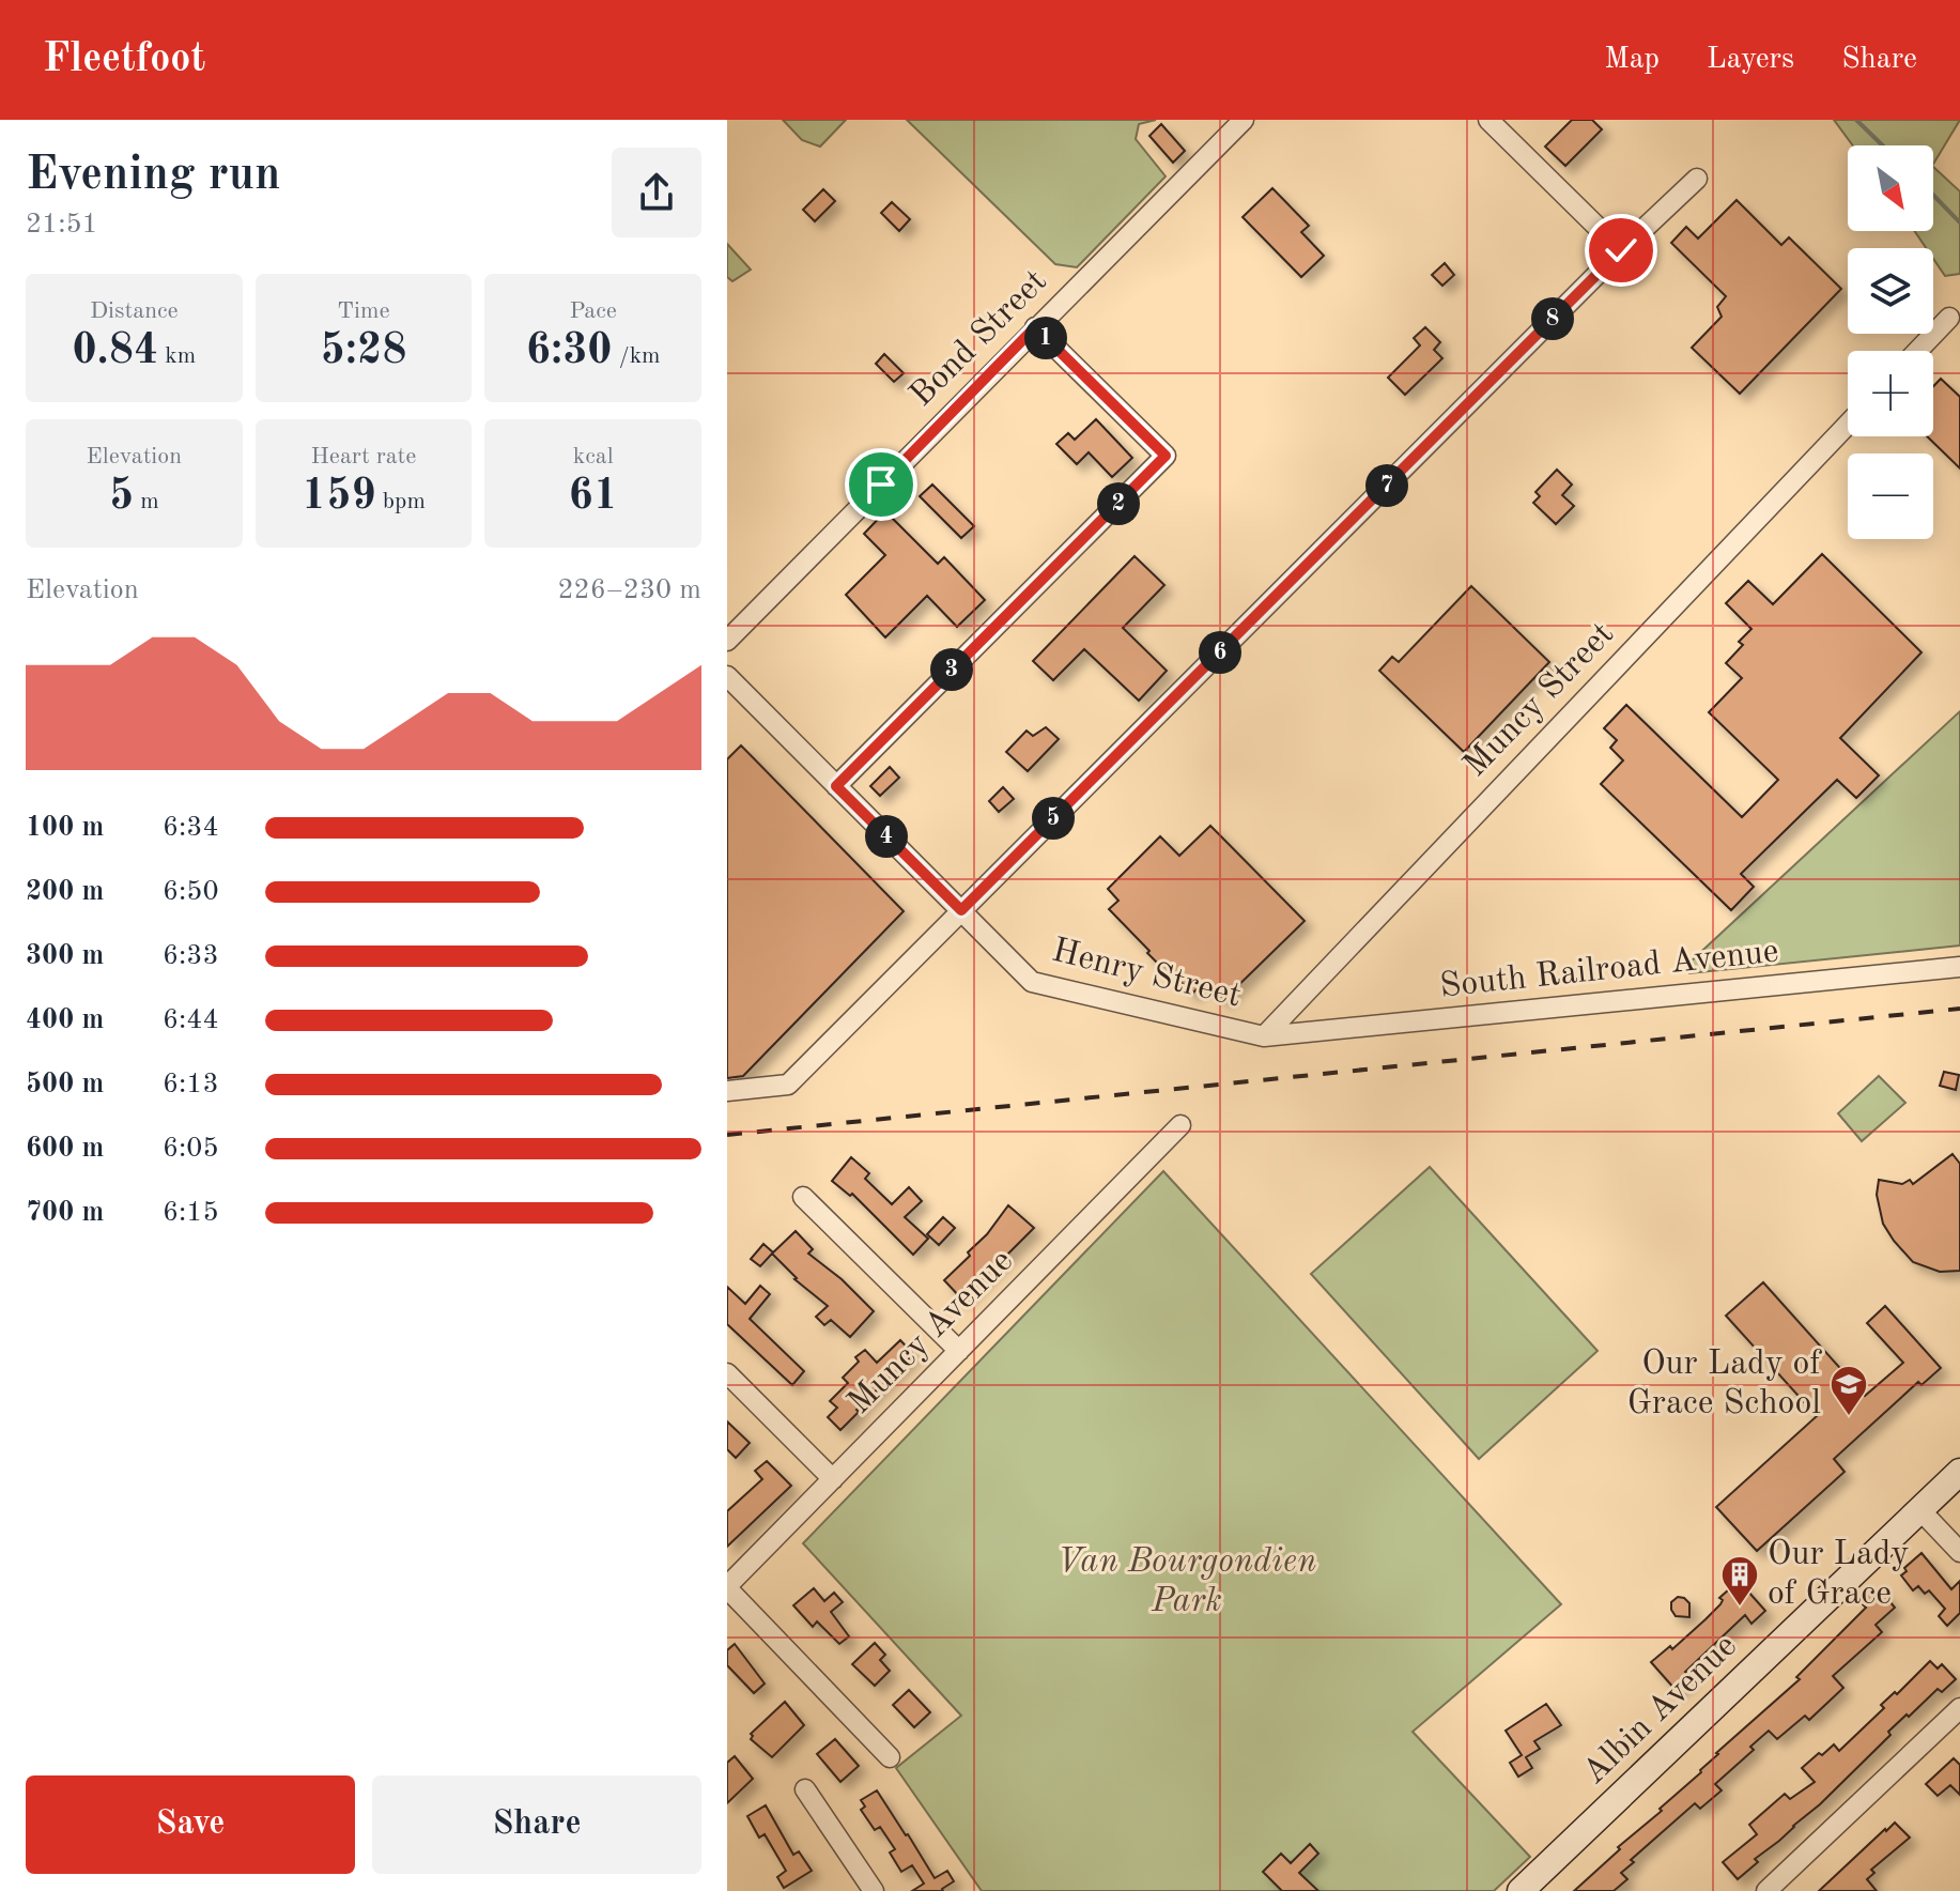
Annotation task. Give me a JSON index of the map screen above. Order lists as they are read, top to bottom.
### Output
{
  "streets": {
    "street": [
      "Bond Street",
      "Muncy Street",
      "South Railroad Avenue",
      "Henry Street",
      "Muncy Avenue",
      "Albin Avenue"
    ]
  },
  "crossings": [
    ["Muncy Street", "South Railroad Avenue"],
    ["Muncy Street", "Henry Street"],
    ["South Railroad Avenue", "Henry Street"]
  ],
  "parks": ["Van Bourgondien Park"],
  "places": {
    "school or university": ["Our Lady of Grace School"],
    "building": ["Our Lady of Grace"]
  },
  "north": "bottom right",
  "page": {
    "header": "Fleetfoot",
    "nav": ["Map", "Layers", "Share"],
    "heading": ["Evening run", "21:51"],
    "map_buttons": ["+", "−"],
    "stats": [
      ["Distance", "0.84 km"],
      ["Time", "5:28"],
      ["Pace", "6:30 /km"],
      ["Elevation", "5 m"],
      ["Heart rate", "159 bpm"],
      ["kcal", "61"]
    ],
    "pins": [
      "8",
      "1",
      "7",
      "2",
      "6",
      "3",
      "5",
      "4"
    ],
    "chart": ["Elevation", "226–230 m"],
    "list": [
      {
        "name": "100 m",
        "note": "6:34"
      },
      {
        "name": "200 m",
        "note": "6:50"
      },
      {
        "name": "300 m",
        "note": "6:33"
      },
      {
        "name": "400 m",
        "note": "6:44"
      },
      {
        "name": "500 m",
        "note": "6:13"
      },
      {
        "name": "600 m",
        "note": "6:05"
      },
      {
        "name": "700 m",
        "note": "6:15"
      }
    ],
    "buttons": ["Save", "Share"]
  }
}
